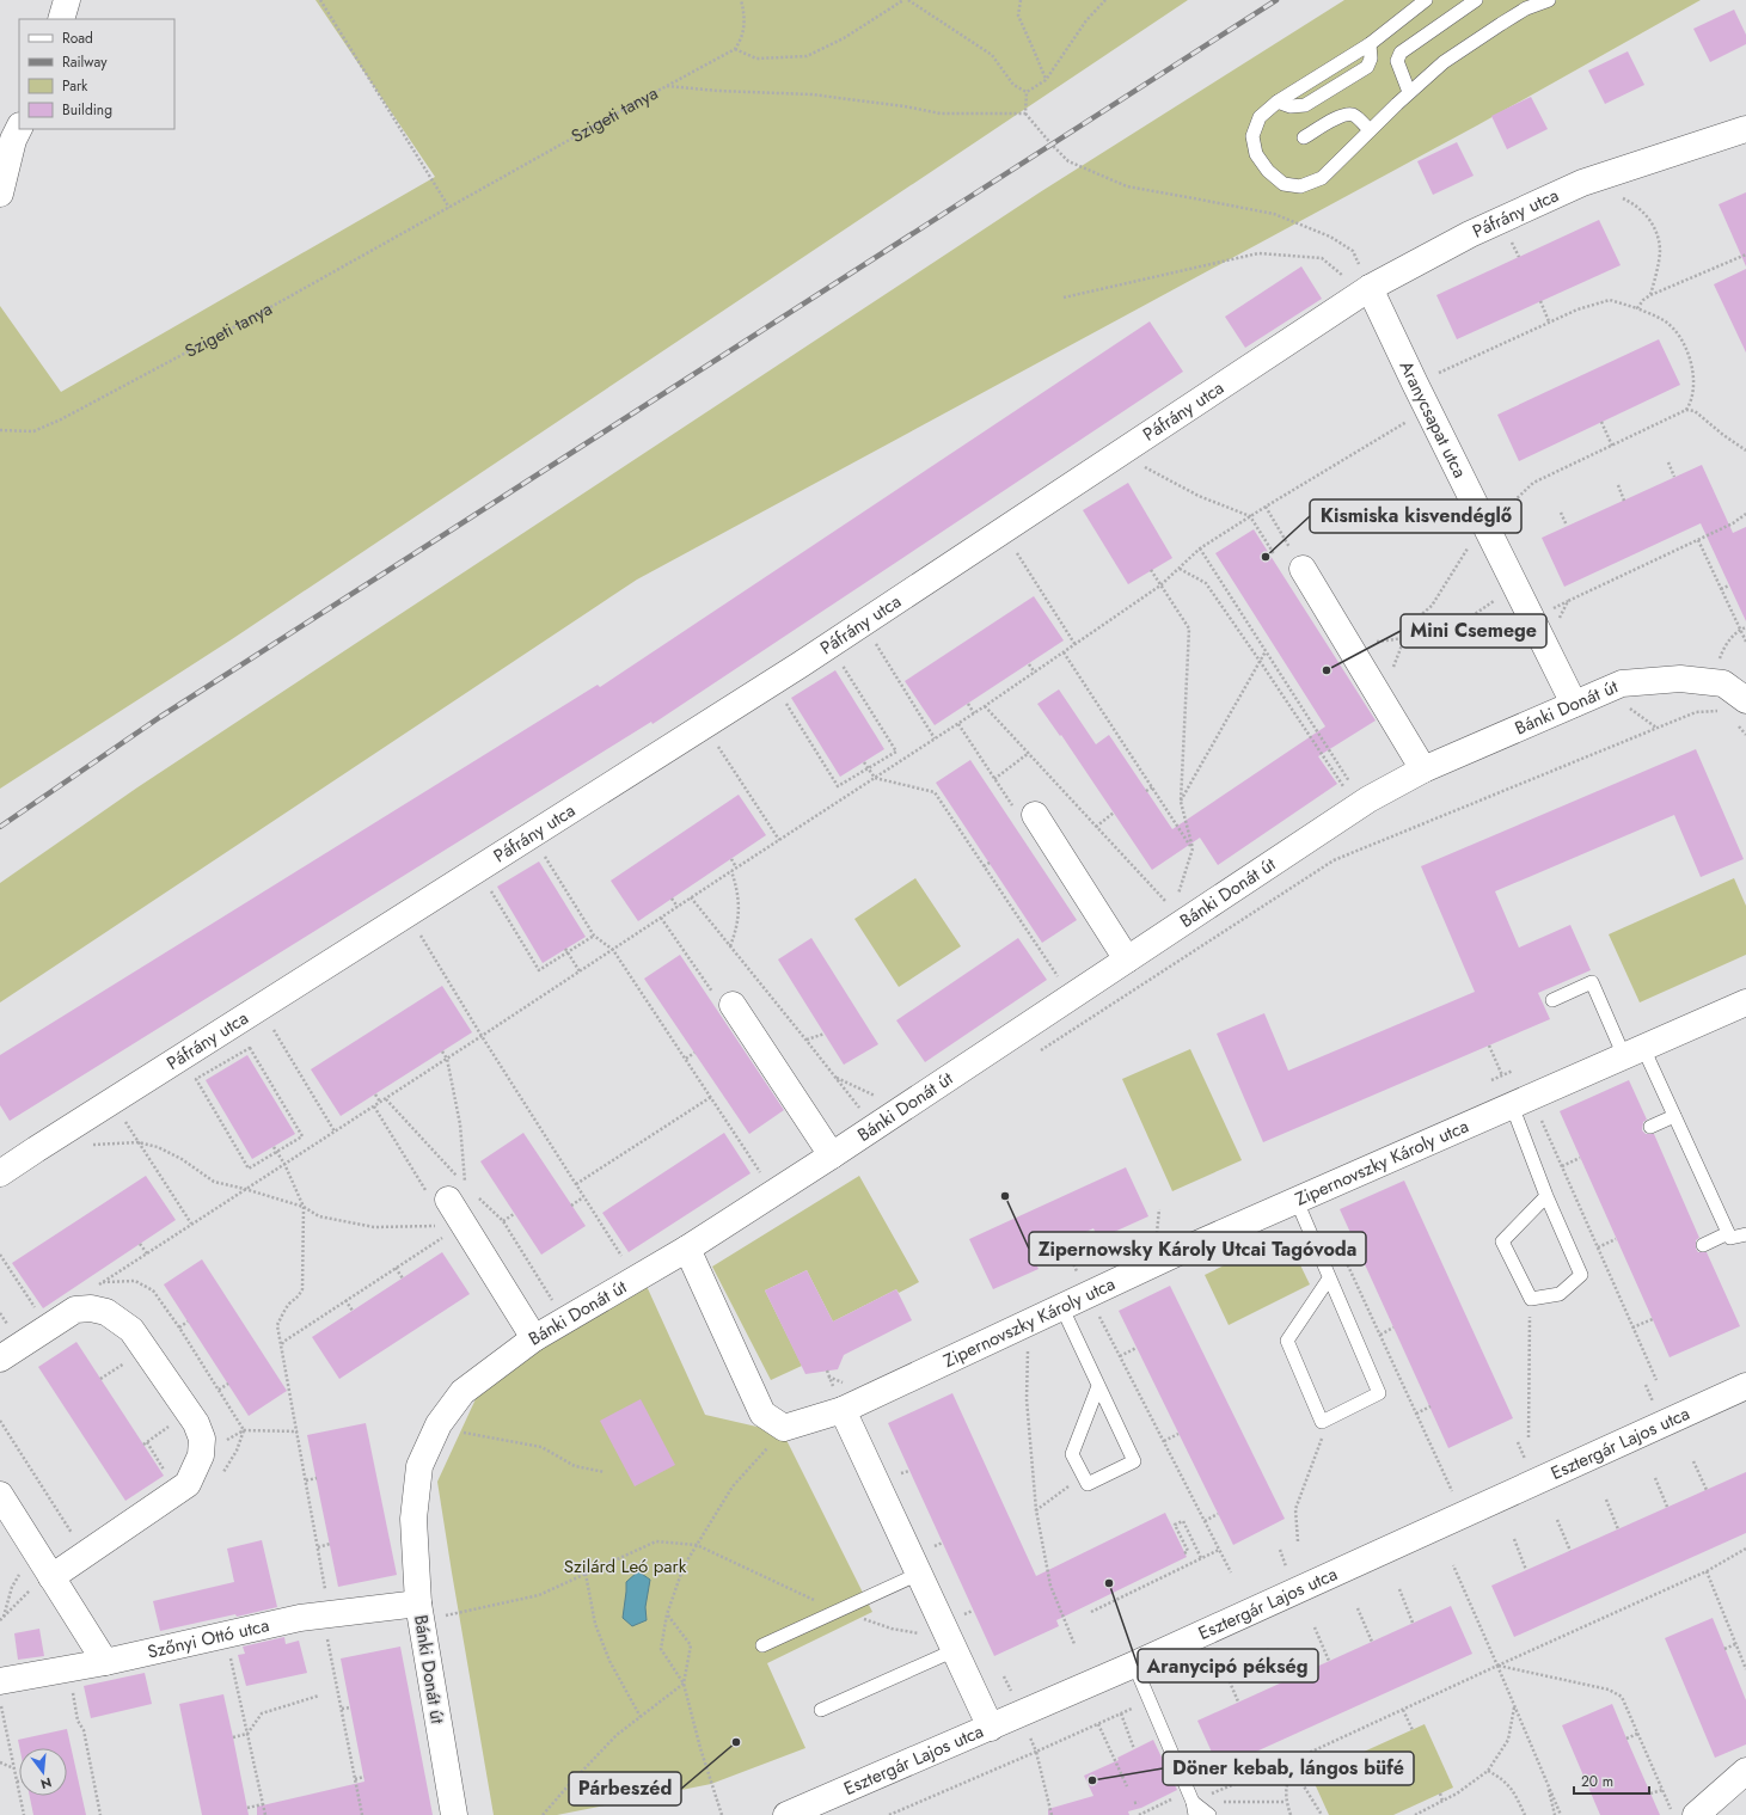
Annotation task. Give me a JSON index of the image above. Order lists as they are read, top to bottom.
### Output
{
  "streets": {
    "street": [
      "Páfrány utca",
      "Aranycsapat utca",
      "Bánki Donát út",
      "Zipernovszky Károly utca",
      "Esztergár Lajos utca",
      "Szőnyi Ottó utca"
    ],
    "path": ["Szigeti tanya"]
  },
  "crossings": [
    ["Páfrány utca", "Aranycsapat utca"],
    ["Aranycsapat utca", "Bánki Donát út"],
    ["Bánki Donát út", "Szőnyi Ottó utca"]
  ],
  "parks": ["Szilárd Leó park"],
  "places": [
    "Kismiska kisvendéglő",
    "Mini Csemege",
    "Zipernowsky Károly Utcai Tagóvoda",
    "Aranycipó pékség",
    "Párbeszéd",
    "Döner kebab, lángos büfé"
  ],
  "legend": [
    "Road",
    "Railway",
    "Park",
    "Building"
  ],
  "scale_bar": "20 m",
  "north": "bottom"
}
